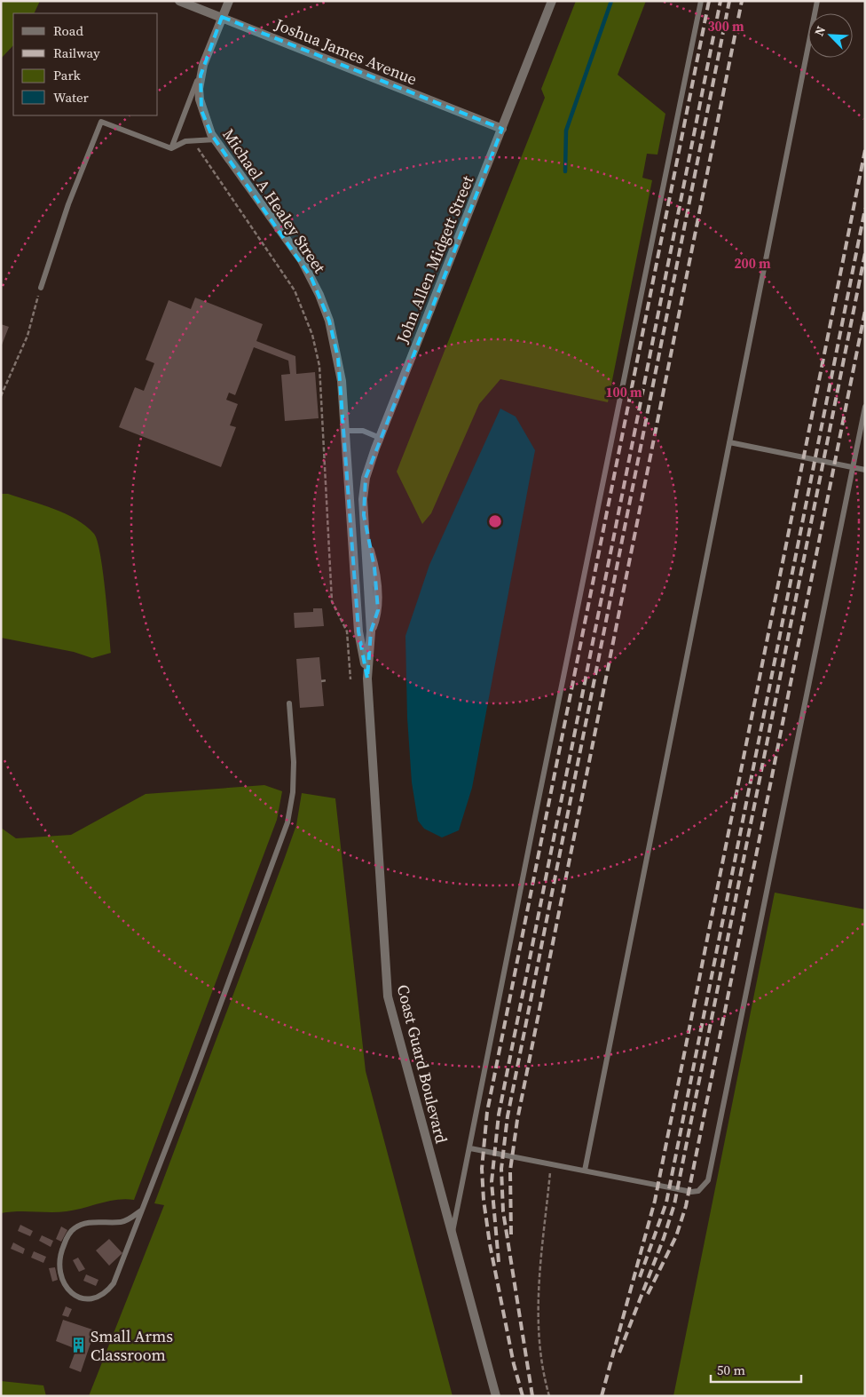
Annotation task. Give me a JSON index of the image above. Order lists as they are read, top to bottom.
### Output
{
  "streets": {
    "street": [
      "Joshua James Avenue",
      "Michael A Healey Street",
      "John Allen Midgett Street",
      "Coast Guard Boulevard"
    ]
  },
  "crossings": [
    ["Joshua James Avenue", "Michael A Healey Street"],
    ["Joshua James Avenue", "John Allen Midgett Street"],
    ["Michael A Healey Street", "Coast Guard Boulevard"],
    ["John Allen Midgett Street", "Coast Guard Boulevard"]
  ],
  "places": {
    "building": ["Small Arms Classroom"]
  },
  "legend": [
    "Road",
    "Railway",
    "Park",
    "Water"
  ],
  "scale_bar": "50 m",
  "north": "top left",
  "rings": ["300 m", "200 m", "100 m"]
}
